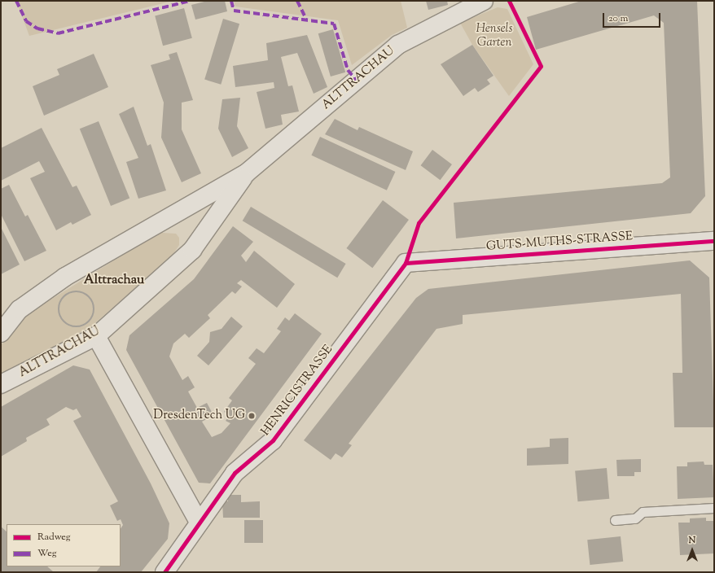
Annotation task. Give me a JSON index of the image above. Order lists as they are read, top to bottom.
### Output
{
  "streets": {
    "street": ["ALTTRACHAU", "GUTS-MUTHS-STRASSE", "HENRICISTRASSE"]
  },
  "crossings": [
    ["GUTS-MUTHS-STRASSE", "HENRICISTRASSE"]
  ],
  "districts": ["Alttrachau"],
  "parks": ["Hensels Garten"],
  "places": ["DresdenTech UG"],
  "legend": ["Radweg", "Weg"],
  "scale_bar": "20 m",
  "north": "top"
}
